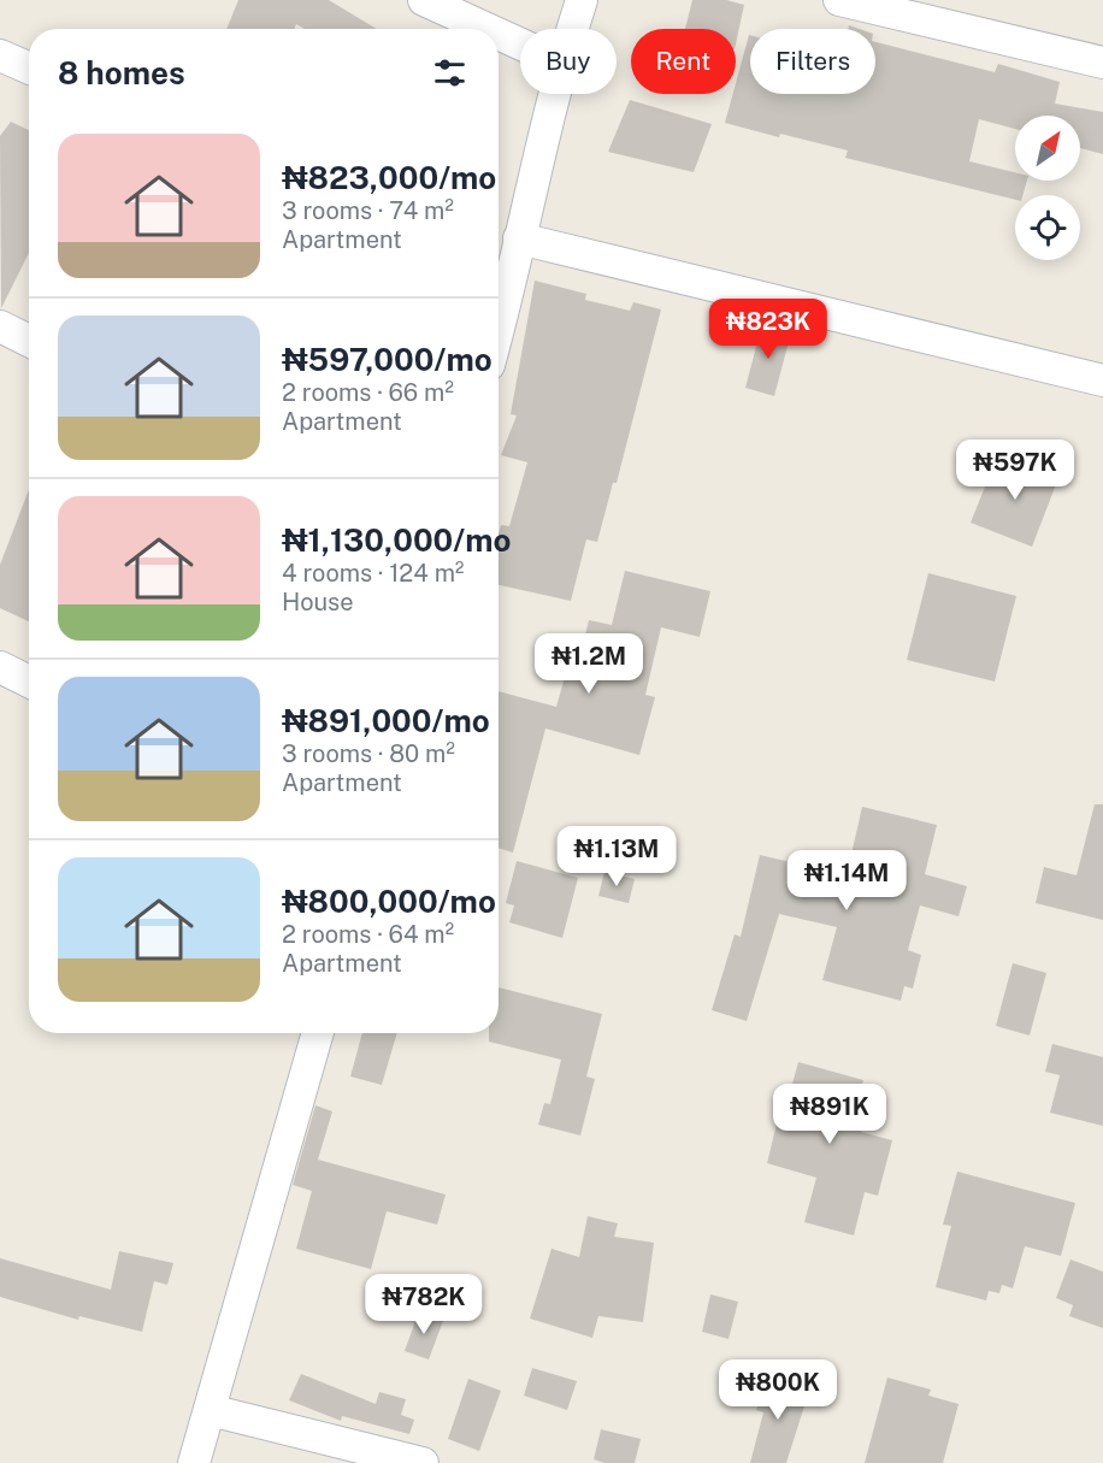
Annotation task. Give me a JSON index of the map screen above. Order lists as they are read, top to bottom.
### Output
{
  "north": "top right",
  "page": {
    "chip": ["Buy", "Rent", "Filters"],
    "heading": "8 homes",
    "list": [
      {
        "name": "₦823,000/mo",
        "note": "3 rooms · 74 m² · Apartment"
      },
      {
        "name": "₦597,000/mo",
        "note": "2 rooms · 66 m² · Apartment"
      },
      {
        "name": "₦1,130,000/mo",
        "note": "4 rooms · 124 m² · House"
      },
      {
        "name": "₦891,000/mo",
        "note": "3 rooms · 80 m² · Apartment"
      },
      {
        "name": "₦800,000/mo",
        "note": "2 rooms · 64 m² · Apartment"
      }
    ],
    "price": [
      "₦823K",
      "₦597K",
      "₦1.2M",
      "₦1.13M",
      "₦1.14M",
      "₦891K",
      "₦782K",
      "₦800K"
    ]
  }
}
